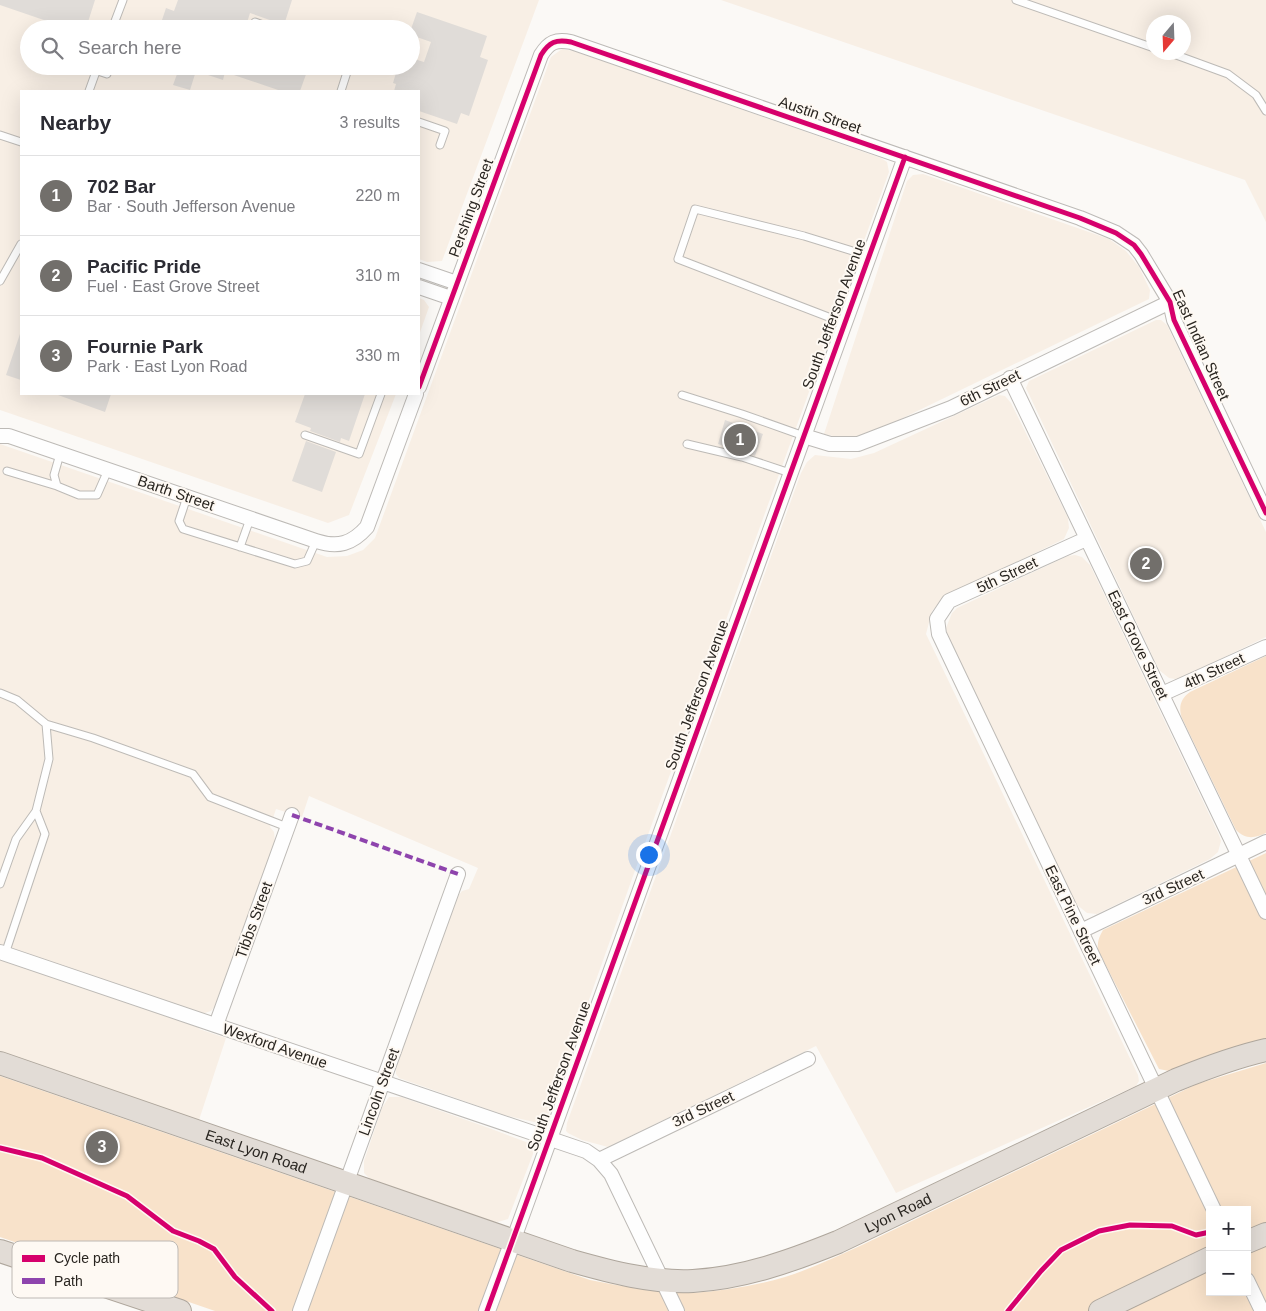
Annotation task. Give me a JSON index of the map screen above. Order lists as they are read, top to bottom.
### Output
{
  "streets": {
    "highway": ["East Lyon Road", "Lyon Road"],
    "street": [
      "Austin Street",
      "Pershing Street",
      "South Jefferson Avenue",
      "East Indian Street",
      "6th Street",
      "Barth Street",
      "5th Street",
      "East Grove Street",
      "4th Street",
      "3rd Street",
      "East Pine Street",
      "Tibbs Street",
      "Wexford Avenue",
      "Lincoln Street"
    ]
  },
  "crossings": [
    ["Austin Street", "Pershing Street"],
    ["Austin Street", "South Jefferson Avenue"],
    ["Austin Street", "East Indian Street"],
    ["South Jefferson Avenue", "6th Street"],
    ["South Jefferson Avenue", "Wexford Avenue"],
    ["South Jefferson Avenue", "East Lyon Road"],
    ["South Jefferson Avenue", "Lyon Road"],
    ["East Indian Street", "6th Street"],
    ["6th Street", "East Grove Street"],
    ["5th Street", "East Grove Street"],
    ["5th Street", "East Pine Street"],
    ["East Grove Street", "4th Street"],
    ["East Grove Street", "3rd Street"],
    ["3rd Street", "East Pine Street"],
    ["3rd Street", "Wexford Avenue"],
    ["East Pine Street", "Lyon Road"],
    ["Tibbs Street", "Wexford Avenue"],
    ["Wexford Avenue", "Lincoln Street"],
    ["Lincoln Street", "East Lyon Road"],
    ["East Lyon Road", "Lyon Road"]
  ],
  "legend": ["Cycle path", "Path"],
  "north": "bottom",
  "page": {
    "search": "Search here",
    "heading": ["Nearby", "3 results"],
    "list": [
      {
        "mark": "1",
        "name": "702 Bar",
        "note": "Bar · South Jefferson Avenue",
        "value": "220 m"
      },
      {
        "mark": "2",
        "name": "Pacific Pride",
        "note": "Fuel · East Grove Street",
        "value": "310 m"
      },
      {
        "mark": "3",
        "name": "Fournie Park",
        "note": "Park · East Lyon Road",
        "value": "330 m"
      }
    ],
    "pins": ["1", "2", "3"],
    "map_buttons": ["+", "−"]
  }
}
